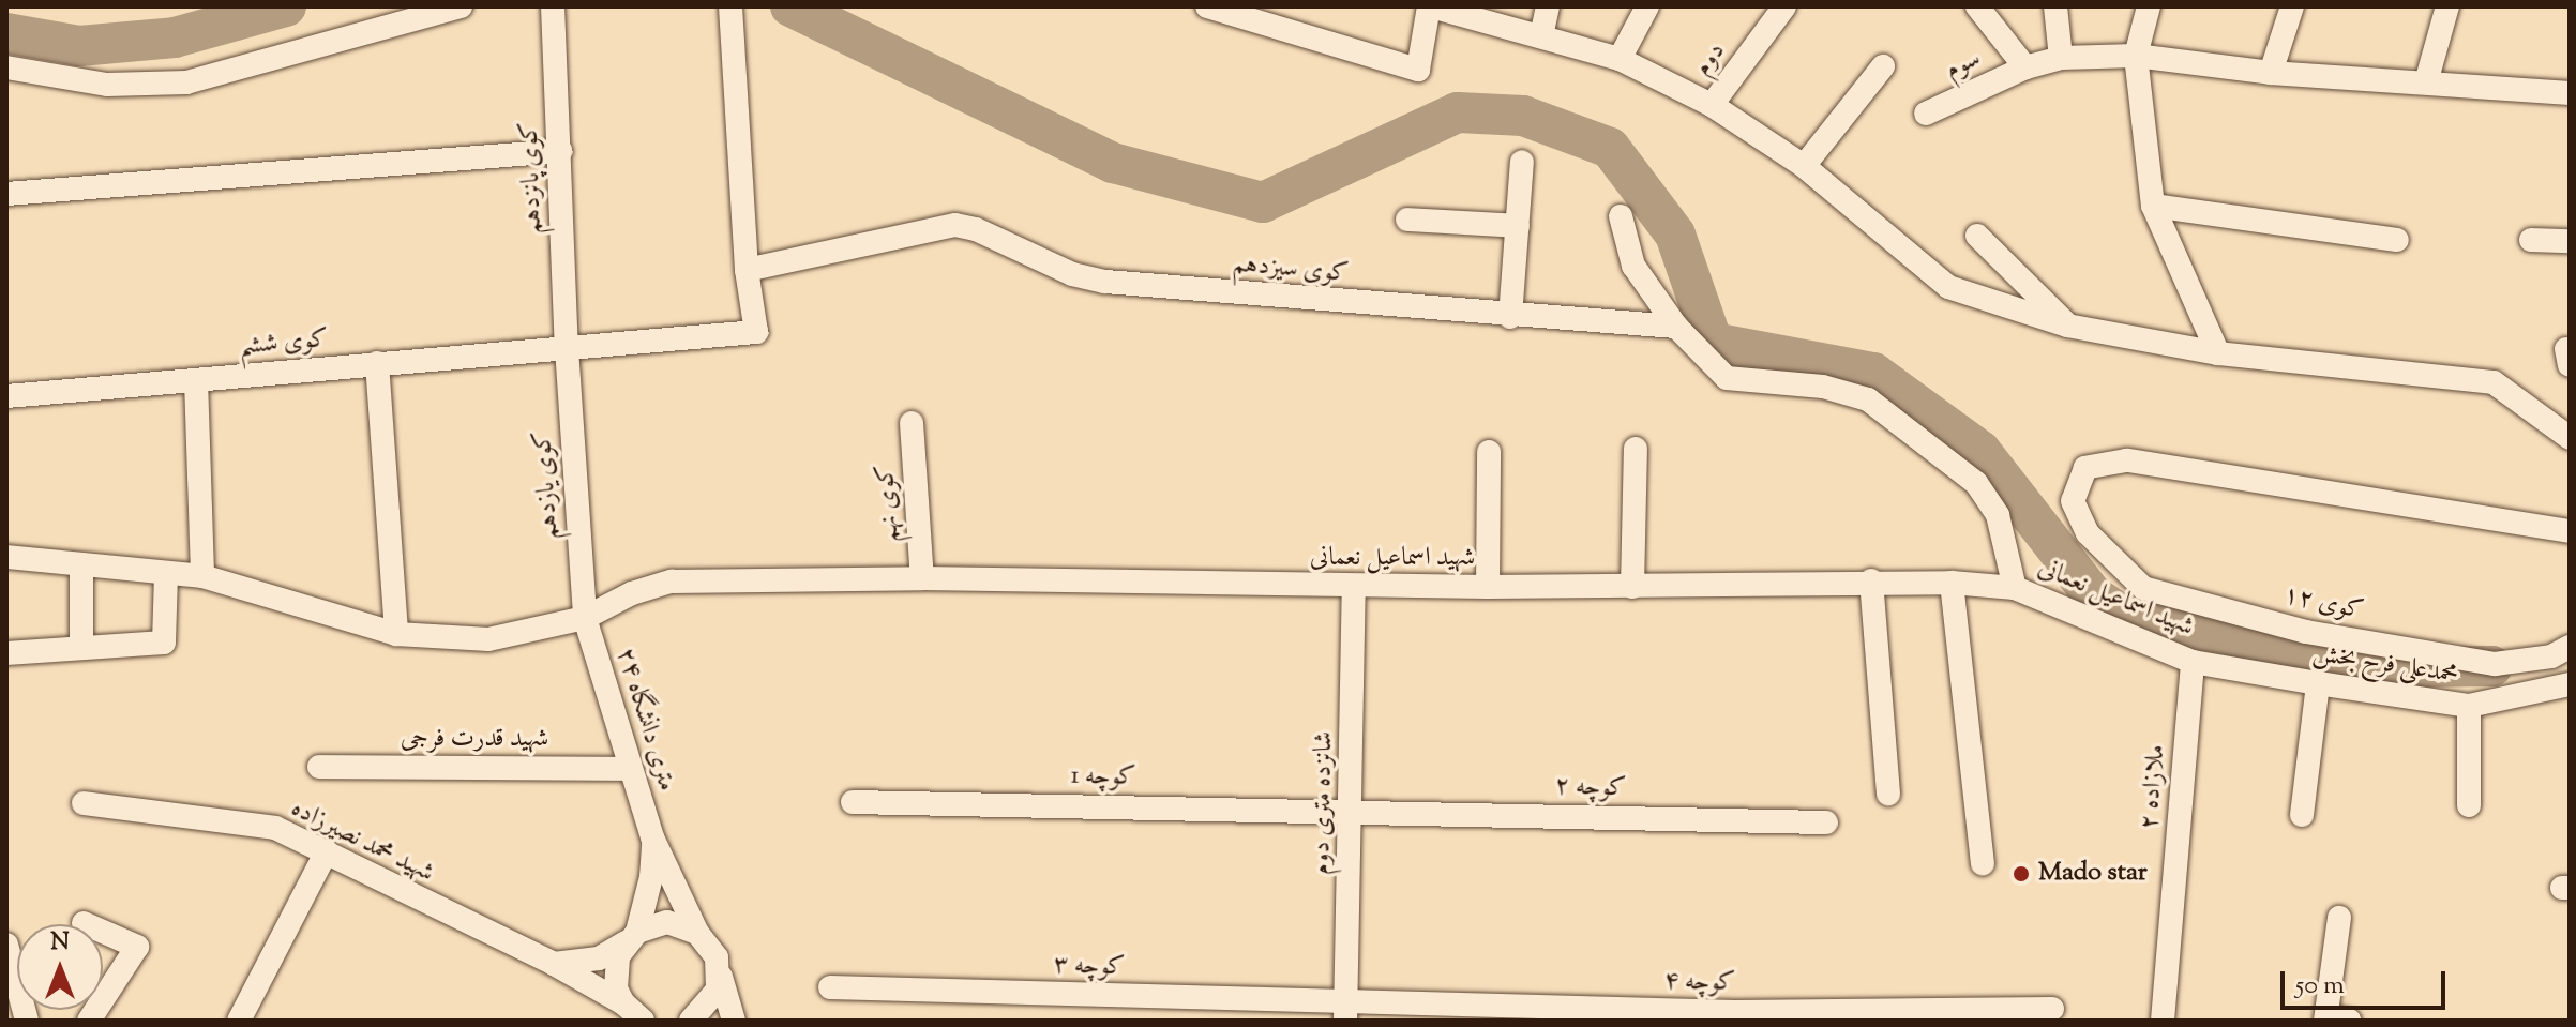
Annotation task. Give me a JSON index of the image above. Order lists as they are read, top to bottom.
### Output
{
  "streets": {
    "street": [
      "دوم",
      "سوم",
      "کوی پانزدهم",
      "کوی سیزدهم",
      "کوی ششم",
      "کوی یازدهم",
      "کوی نهم",
      "شهید اسماعیل نعمانی",
      "کوی ۱۲",
      "محمدعلی فرح بخش",
      "۲۴ متری دانشگاه",
      "شهید قدرت فرجی",
      "کوچه 1",
      "ملازاده ۲",
      "کوچه ۲",
      "شانزده متری دوم",
      "شهید محمد نصیرزاده",
      "کوچه ۳",
      "کوچه ۴"
    ]
  },
  "crossings": [
    ["کوی پانزدهم", "کوی ششم"],
    ["کوی پانزدهم", "کوی یازدهم"],
    ["کوی ششم", "کوی یازدهم"],
    ["کوی یازدهم", "شهید اسماعیل نعمانی"],
    ["کوی یازدهم", "۲۴ متری دانشگاه"],
    ["کوی نهم", "شهید اسماعیل نعمانی"],
    ["شهید اسماعیل نعمانی", "محمدعلی فرح بخش"],
    ["شهید اسماعیل نعمانی", "۲۴ متری دانشگاه"],
    ["شهید اسماعیل نعمانی", "ملازاده ۲"],
    ["شهید اسماعیل نعمانی", "شانزده متری دوم"],
    ["محمدعلی فرح بخش", "ملازاده ۲"],
    ["۲۴ متری دانشگاه", "شهید قدرت فرجی"],
    ["۲۴ متری دانشگاه", "شهید محمد نصیرزاده"],
    ["کوچه 1", "کوچه ۲"],
    ["کوچه 1", "شانزده متری دوم"],
    ["کوچه ۲", "شانزده متری دوم"],
    ["شانزده متری دوم", "کوچه ۳"],
    ["شانزده متری دوم", "کوچه ۴"],
    ["کوچه ۳", "کوچه ۴"]
  ],
  "places": ["Mado star"],
  "scale_bar": "50 m",
  "north": "top"
}
